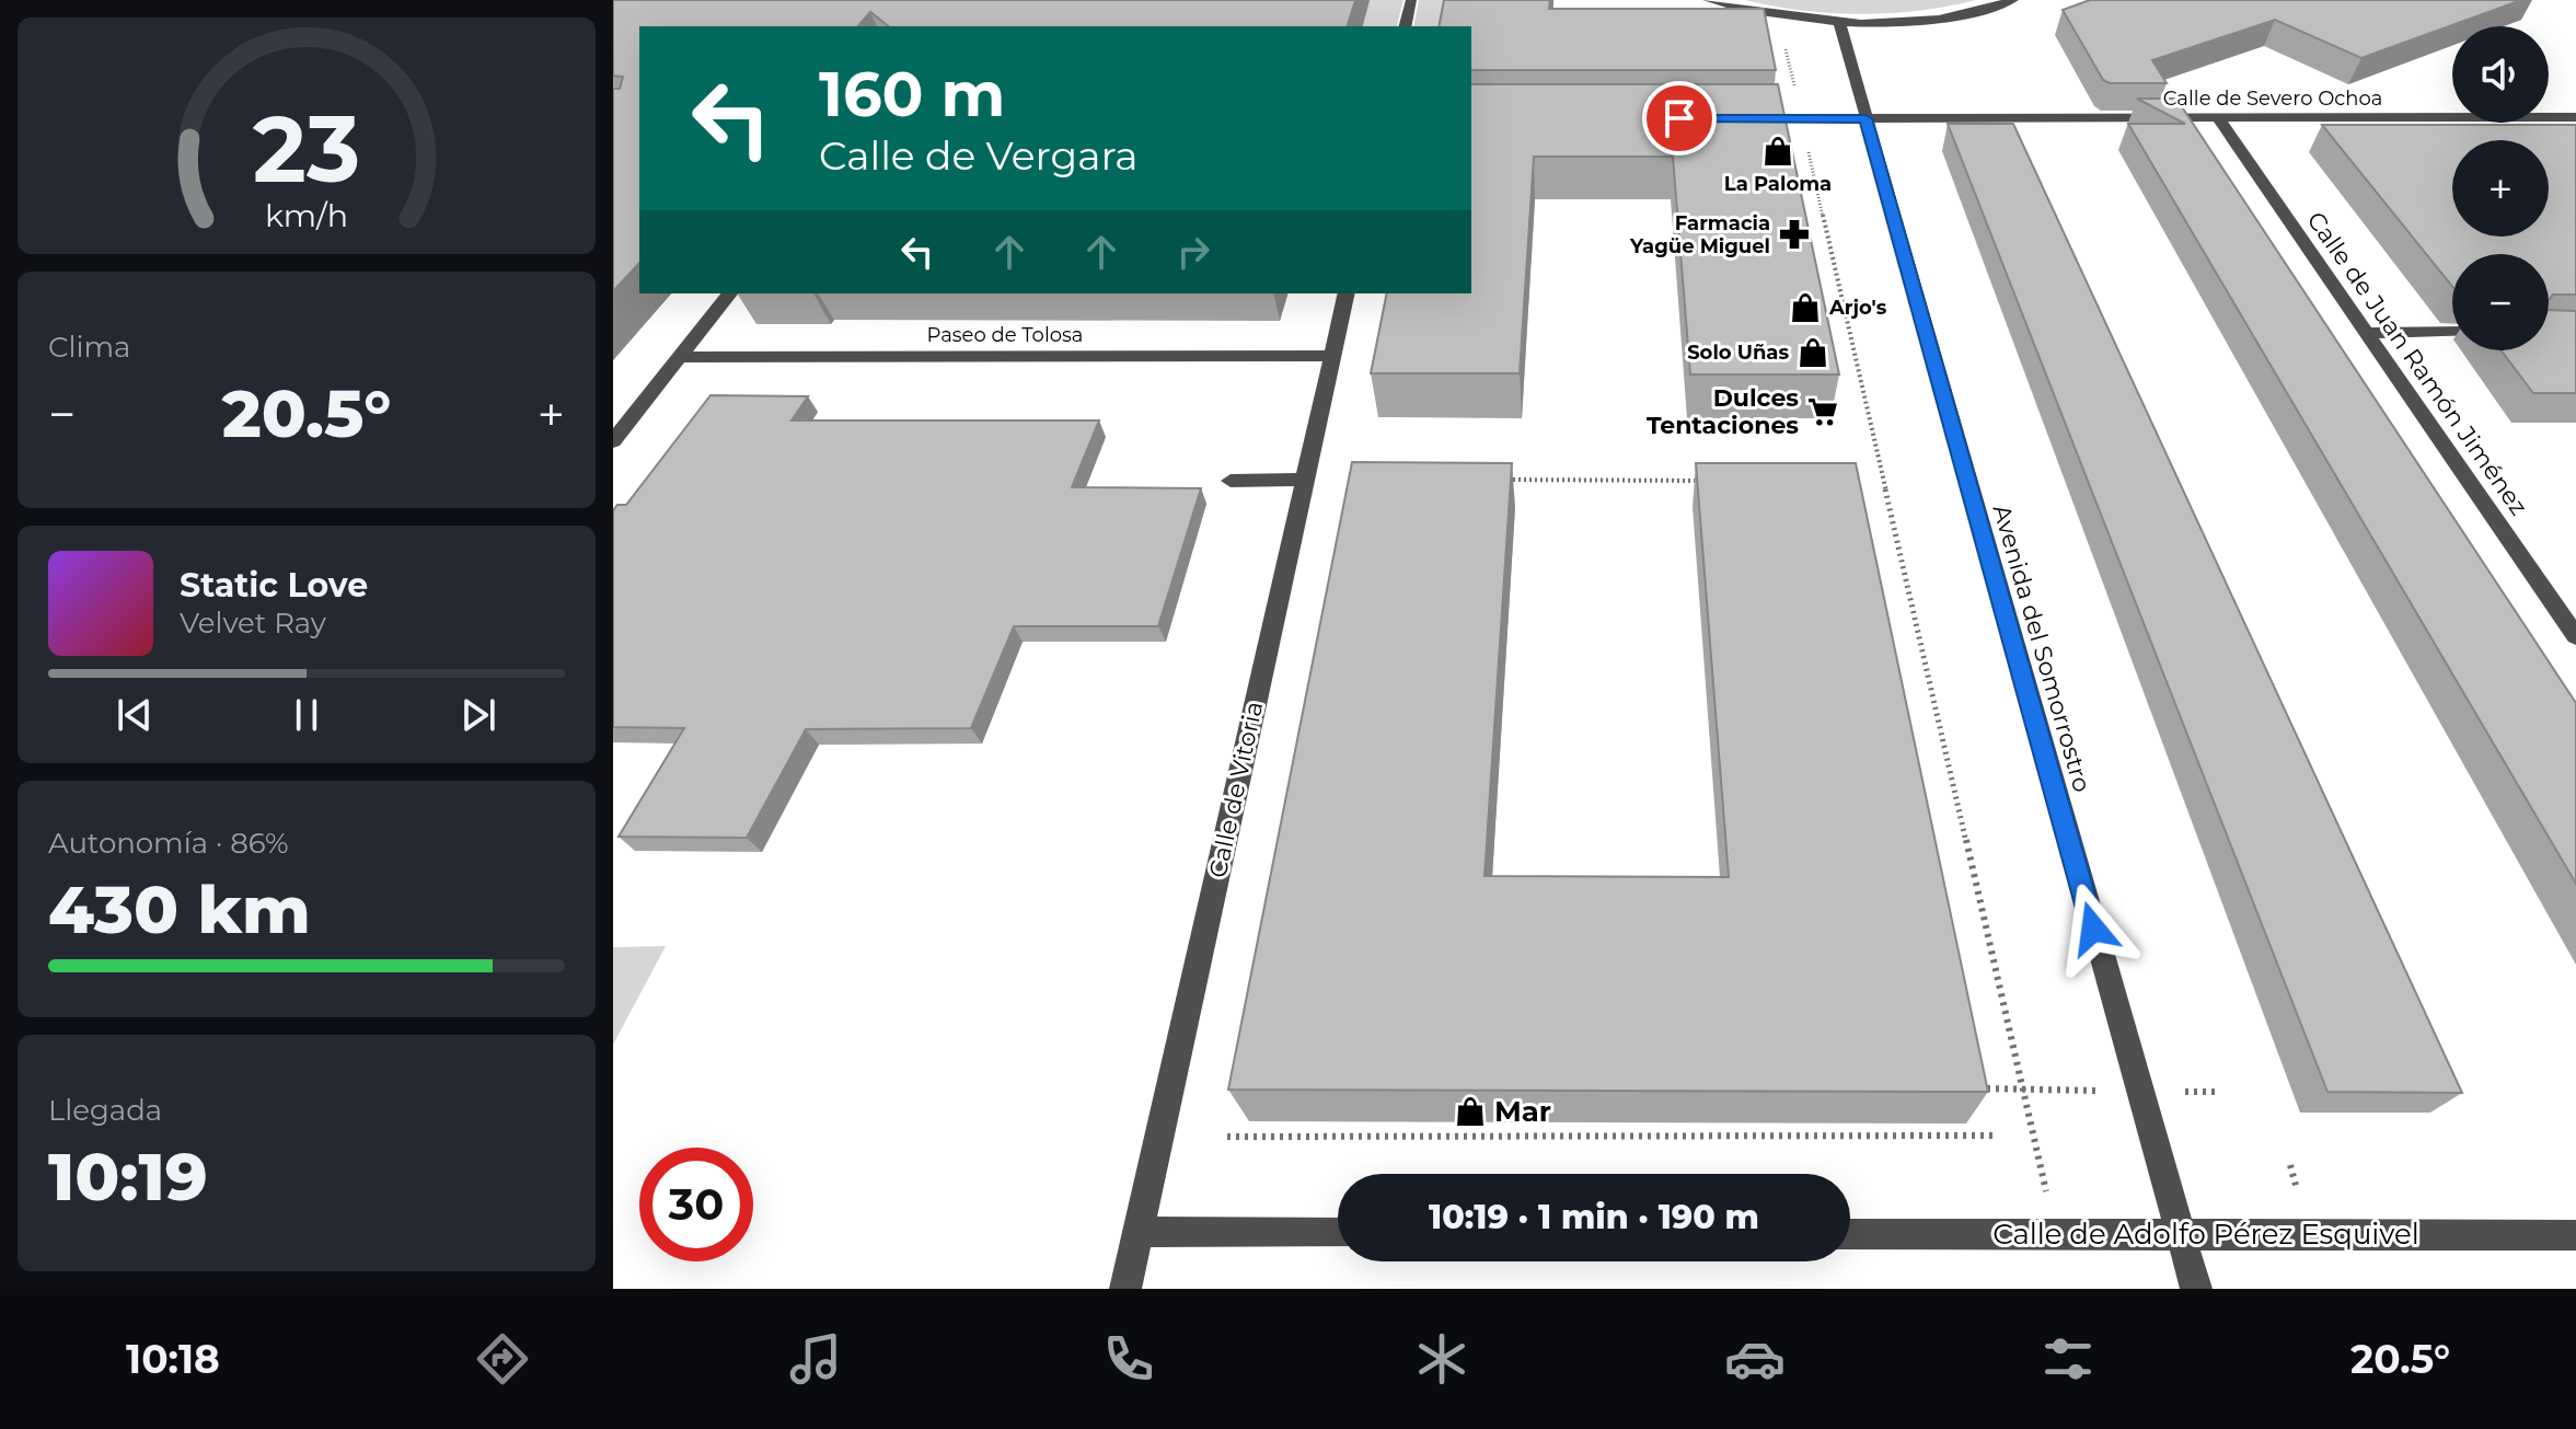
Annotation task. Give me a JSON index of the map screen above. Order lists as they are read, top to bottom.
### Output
{
  "streets": {
    "street": [
      "Calle de Severo Ochoa",
      "Paseo de Tolosa",
      "Calle de Juan Ramón Jiménez",
      "Avenida del Somorrostro",
      "Calle de Vitoria",
      "Calle de Adolfo Pérez Esquivel"
    ]
  },
  "crossings": [
    ["Calle de Severo Ochoa", "Calle de Juan Ramón Jiménez"],
    ["Calle de Severo Ochoa", "Avenida del Somorrostro"],
    ["Paseo de Tolosa", "Calle de Vitoria"],
    ["Avenida del Somorrostro", "Calle de Adolfo Pérez Esquivel"]
  ],
  "places": {
    "shop": [
      "La Paloma",
      "Arjo's",
      "Solo Uñas",
      "Mar"
    ],
    "pharmacy": ["Farmacia Yagüe Miguel"],
    "supermarket": ["Dulces Tentaciones"]
  },
  "page": {
    "map_buttons": ["+", "−"],
    "turn": ["160 m", "Calle de Vergara"],
    "tile": [
      "Clima",
      ["Autonomía · 86%", "430 km"],
      ["Llegada", "10:19"]
    ],
    "heat": ["−", "20.5°", "+"],
    "song": ["Static Love", "Velvet Ray"],
    "limit": "30",
    "trip": "10:19 · 1 min · 190 m",
    "tabs": ["10:18", "20.5°"],
    "gauge": ["23", "km/h"]
  }
}
